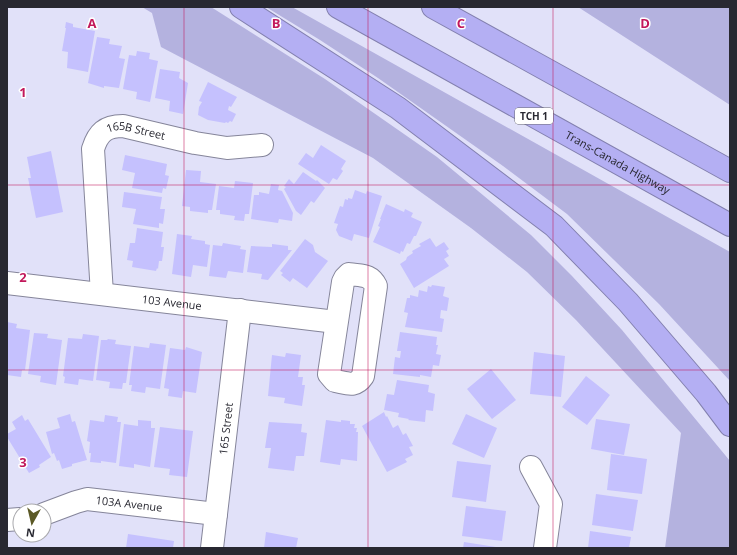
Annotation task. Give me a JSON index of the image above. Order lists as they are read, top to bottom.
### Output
{
  "streets": {
    "highway": ["TCH 1", "Trans-Canada Highway"],
    "street": [
      "165B Street",
      "103 Avenue",
      "165 Street",
      "103A Avenue"
    ]
  },
  "crossings": [
    ["165B Street", "103 Avenue"],
    ["103 Avenue", "165 Street"],
    ["165 Street", "103A Avenue"]
  ],
  "north": "bottom",
  "grid": {
    "columns": [
      "A",
      "B",
      "C",
      "D"
    ],
    "rows": ["1", "2", "3"]
  }
}
